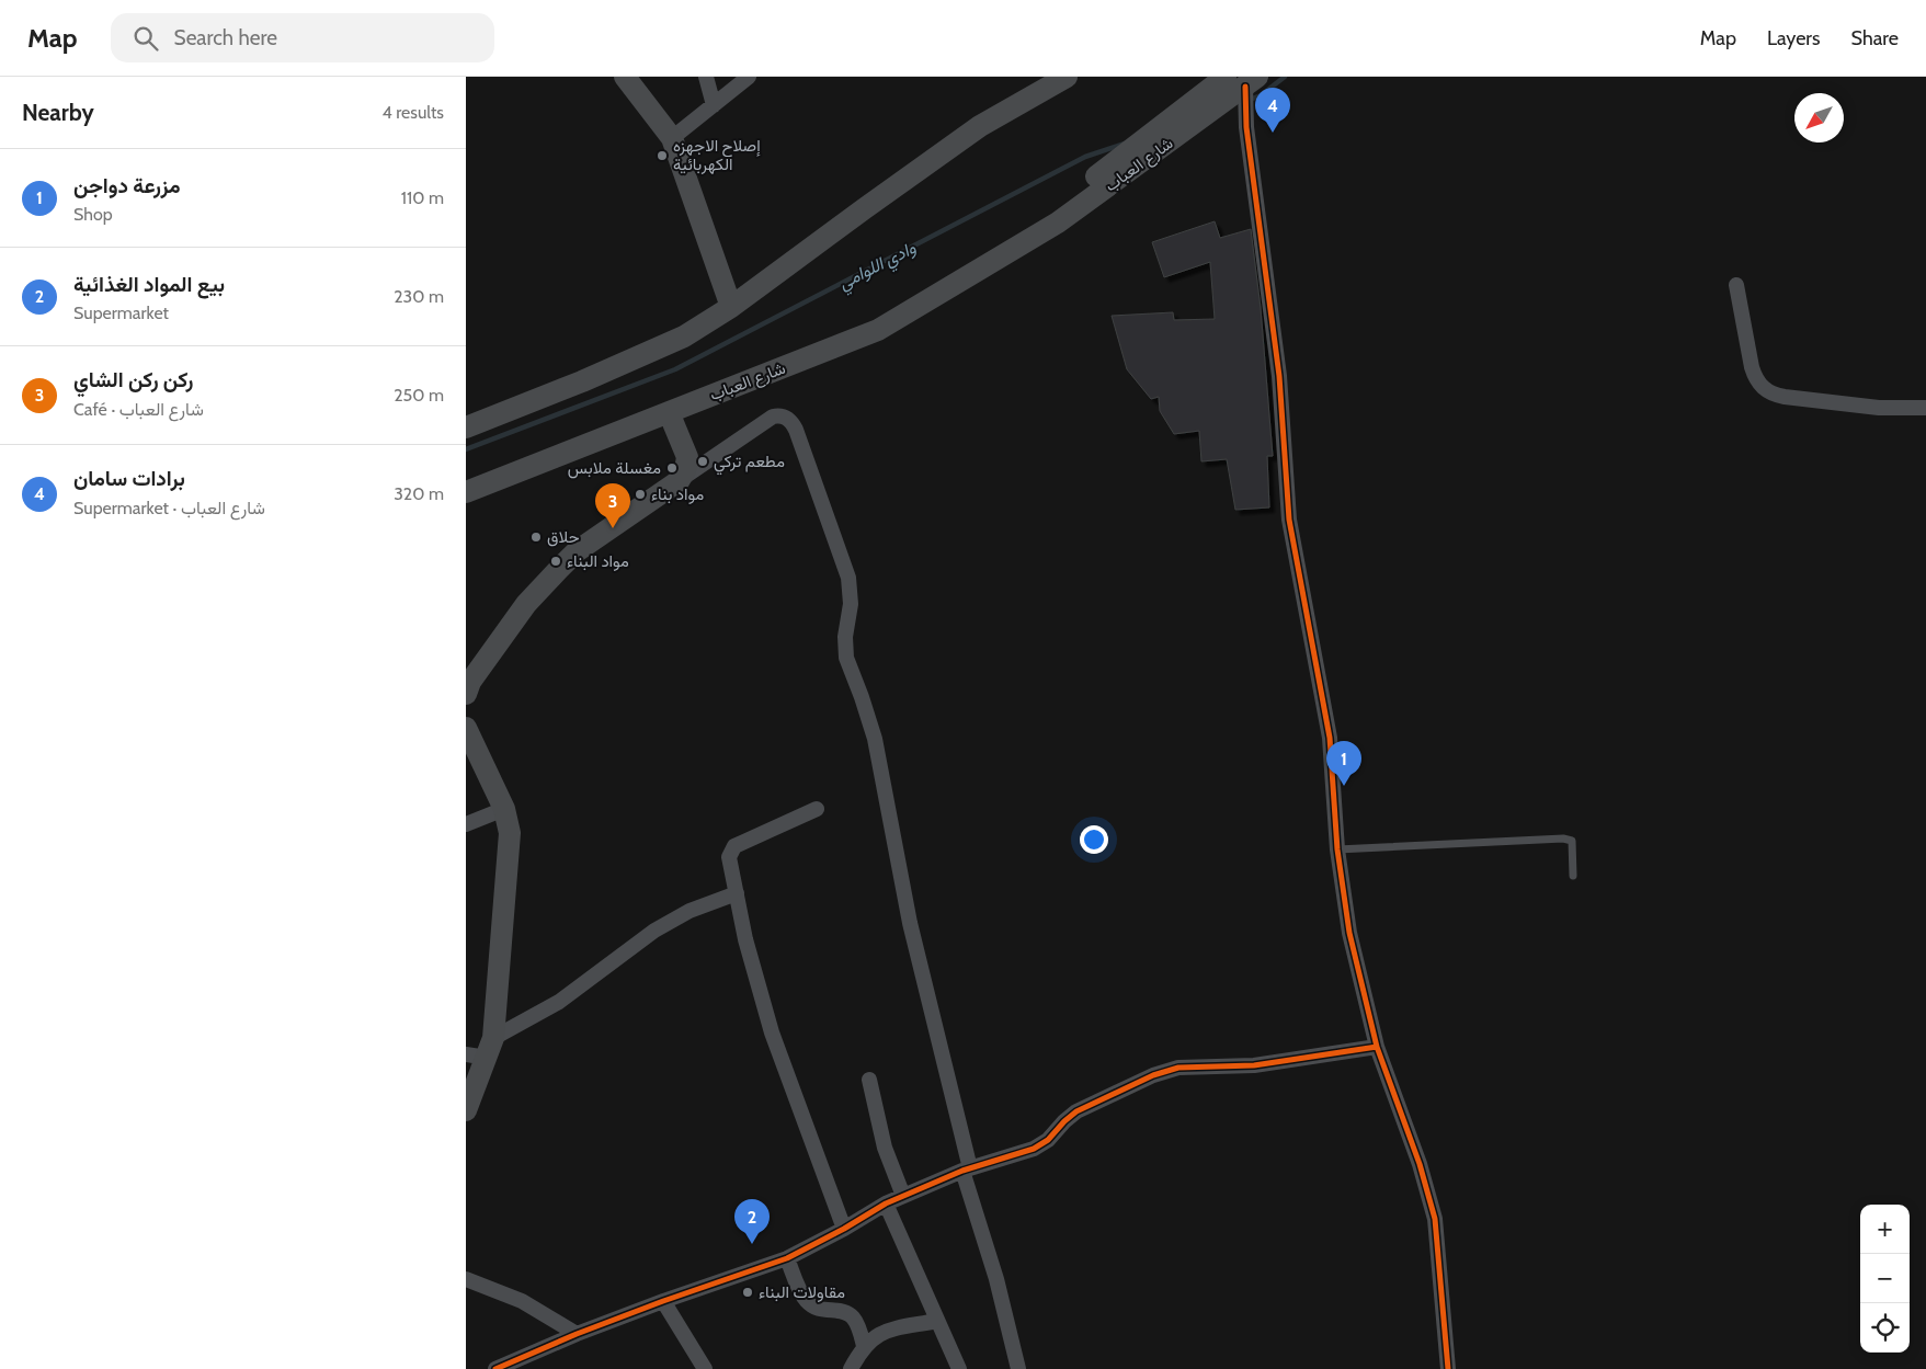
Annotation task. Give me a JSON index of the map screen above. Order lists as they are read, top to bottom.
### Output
{
  "streets": {
    "street": ["شارع العباب"]
  },
  "water": ["وادي اللوامي"],
  "places": [
    "إصلاح الاجهزه الكهربائية",
    "مطعم تركي",
    "مغسلة ملابس",
    "مواد بناء",
    "حلاق",
    "مواد البناء",
    "مقاولات البناء"
  ],
  "north": "bottom left",
  "page": {
    "header": "Map",
    "search": "Search here",
    "nav": ["Map", "Layers", "Share"],
    "heading": ["Nearby", "4 results"],
    "pins": [
      "4",
      "3",
      "1",
      "2"
    ],
    "list": [
      {
        "mark": "1",
        "name": "مزرعة دواجن",
        "note": "Shop",
        "value": "110 m"
      },
      {
        "mark": "2",
        "name": "بيع المواد الغذائية",
        "note": "Supermarket",
        "value": "230 m"
      },
      {
        "mark": "3",
        "name": "ركن ركن الشاي",
        "note": "Café · شارع العباب",
        "value": "250 m"
      },
      {
        "mark": "4",
        "name": "برادات سامان",
        "note": "Supermarket · شارع العباب",
        "value": "320 m"
      }
    ],
    "map_buttons": ["+", "−"]
  }
}
